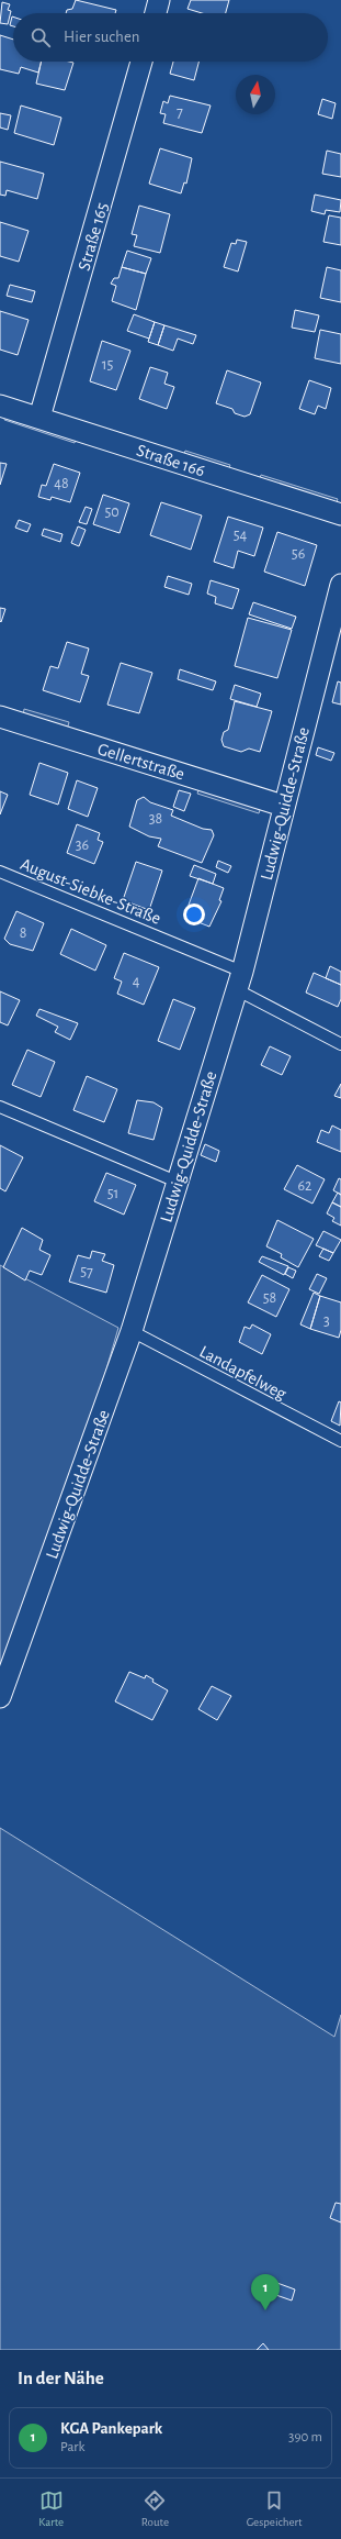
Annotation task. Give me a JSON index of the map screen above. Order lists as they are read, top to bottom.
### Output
{
  "streets": {
    "street": [
      "Straße 165",
      "Straße 166",
      "Gellertstraße",
      "Ludwig-Quidde-Straße"
    ],
    "lane": ["August-Siebke-Straße", "Landapfelweg"]
  },
  "crossings": [
    ["Straße 165", "Straße 166"],
    ["Gellertstraße", "Ludwig-Quidde-Straße"],
    ["Ludwig-Quidde-Straße", "August-Siebke-Straße"],
    ["Ludwig-Quidde-Straße", "Landapfelweg"]
  ],
  "house_numbers": [
    "7",
    "15",
    "48",
    "50",
    "54",
    "56",
    "38",
    "36",
    "8",
    "4",
    "62",
    "51",
    "57",
    "58",
    "3"
  ],
  "north": "top",
  "page": {
    "search": "Hier suchen",
    "pins": "1",
    "heading": "In der Nähe",
    "list": [
      {
        "mark": "1",
        "name": "KGA Pankepark",
        "note": "Park",
        "value": "390 m"
      }
    ],
    "nav": ["Karte", "Route", "Gespeichert"]
  }
}
